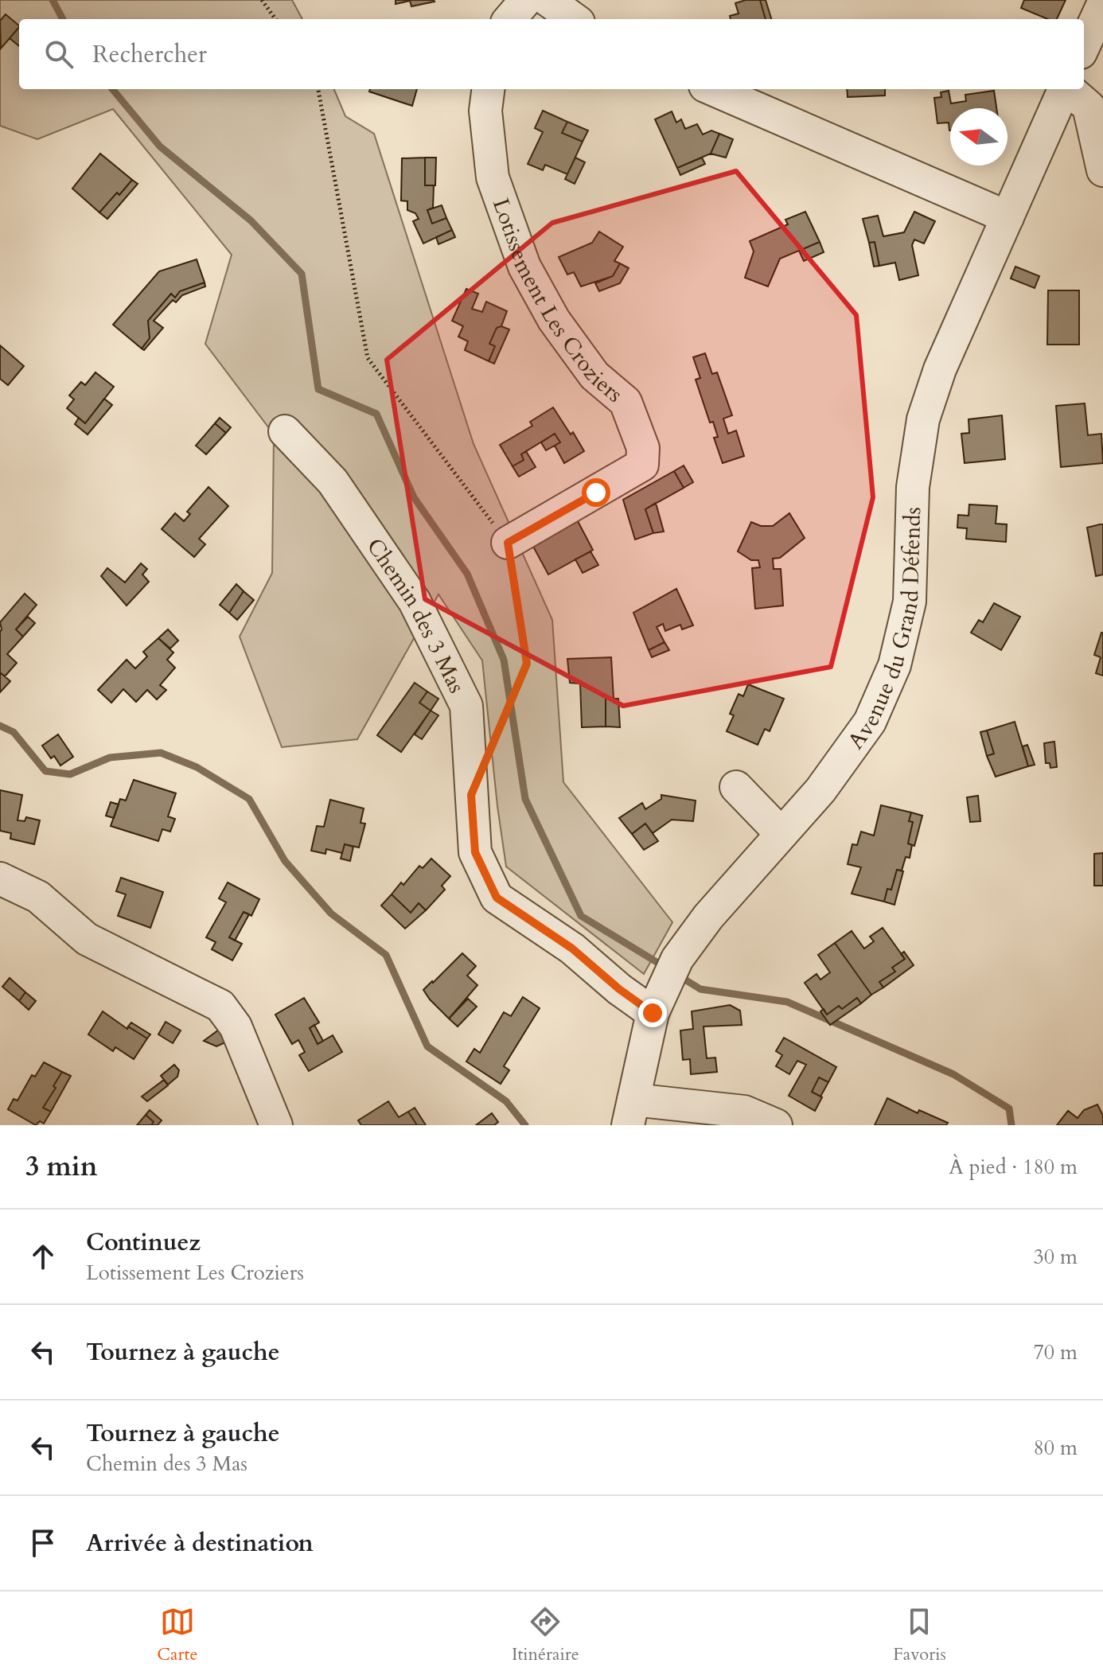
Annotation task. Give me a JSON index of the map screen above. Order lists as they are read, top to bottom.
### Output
{
  "streets": {
    "street": ["Lotissement Les Croziers", "Chemin des 3 Mas", "Avenue du Grand Défends"]
  },
  "crossings": [
    ["Chemin des 3 Mas", "Avenue du Grand Défends"]
  ],
  "north": "left",
  "page": {
    "search": "Rechercher",
    "heading": ["3 min", "À pied · 180 m"],
    "list": [
      ["Continuez", "Lotissement Les Croziers", "30 m"],
      ["Tournez à gauche", "70 m"],
      ["Tournez à gauche", "Chemin des 3 Mas", "80 m"],
      "Arrivée à destination"
    ],
    "nav": ["Carte", "Itinéraire", "Favoris"]
  }
}
